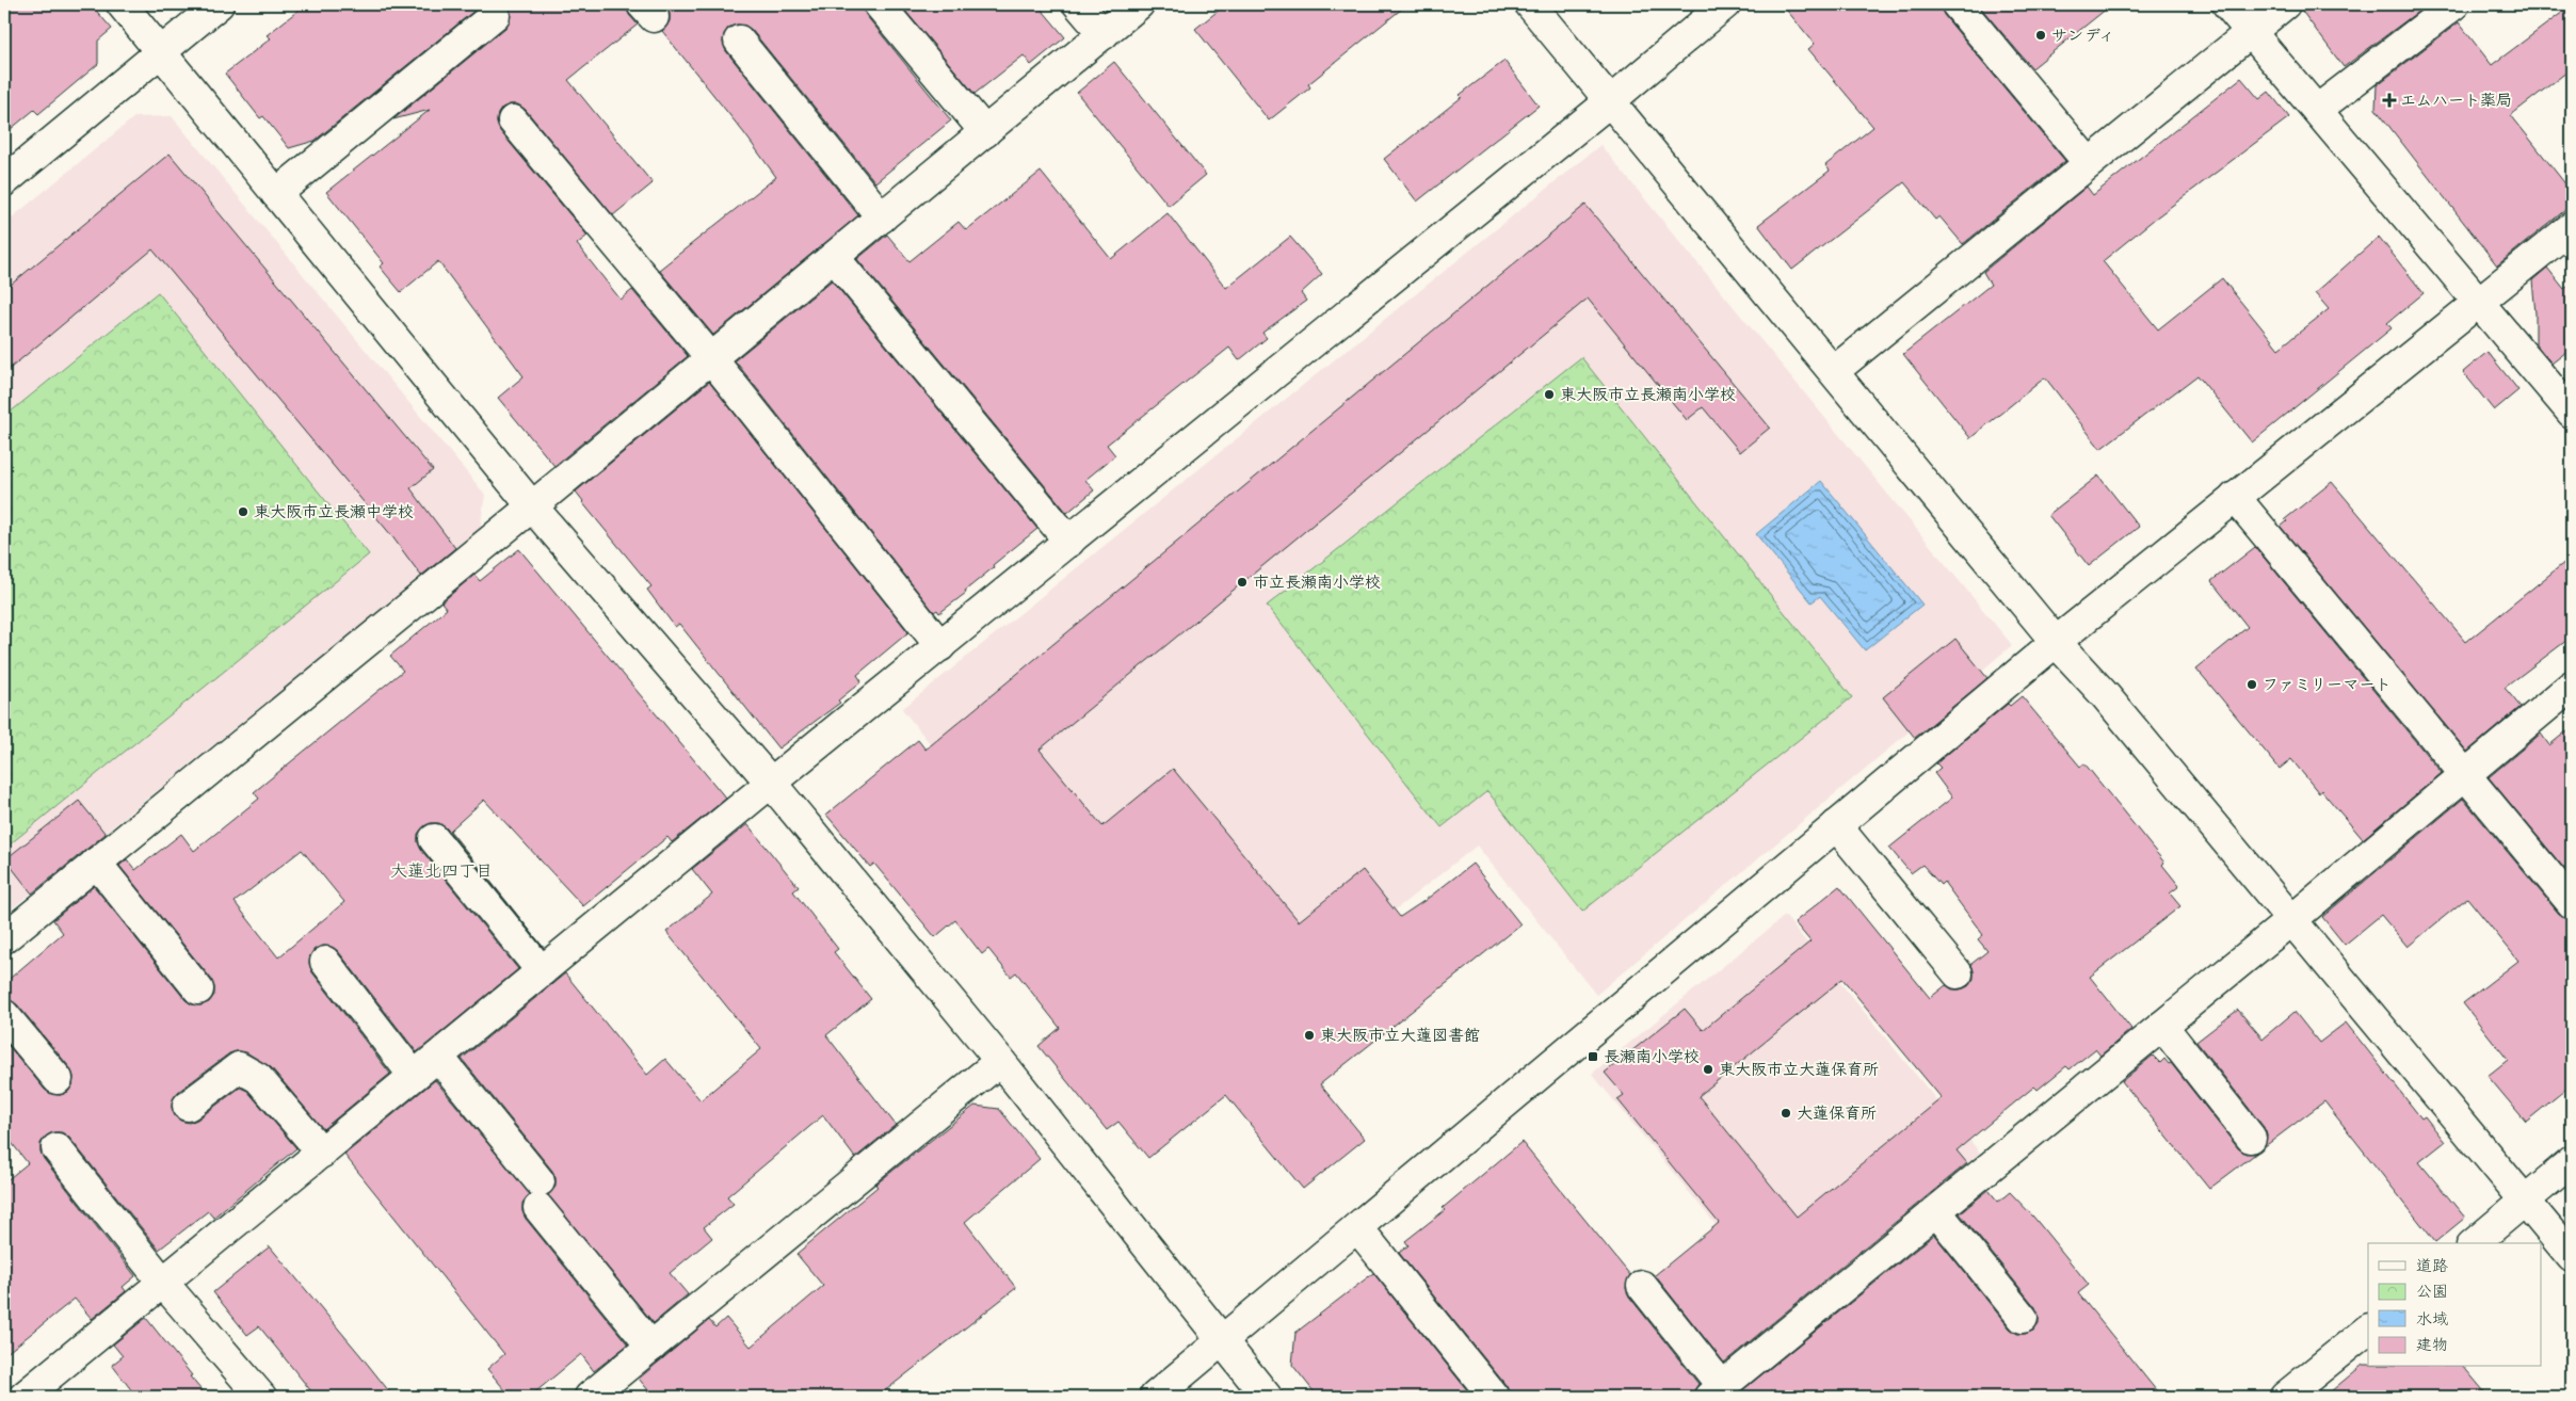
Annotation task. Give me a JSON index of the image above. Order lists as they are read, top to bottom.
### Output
{
  "districts": ["大蓮北四丁目"],
  "places": {
    "other": [
      "サンディ",
      "東大阪市立長瀬南小学校",
      "東大阪市立長瀬中学校",
      "市立長瀬南小学校",
      "ファミリーマート",
      "東大阪市立大蓮図書館",
      "東大阪市立大蓮保育所",
      "大蓮保育所"
    ],
    "health": ["エムハート薬局"],
    "transit": ["長瀬南小学校"]
  },
  "legend": [
    "道路",
    "公園",
    "水域",
    "建物"
  ]
}
